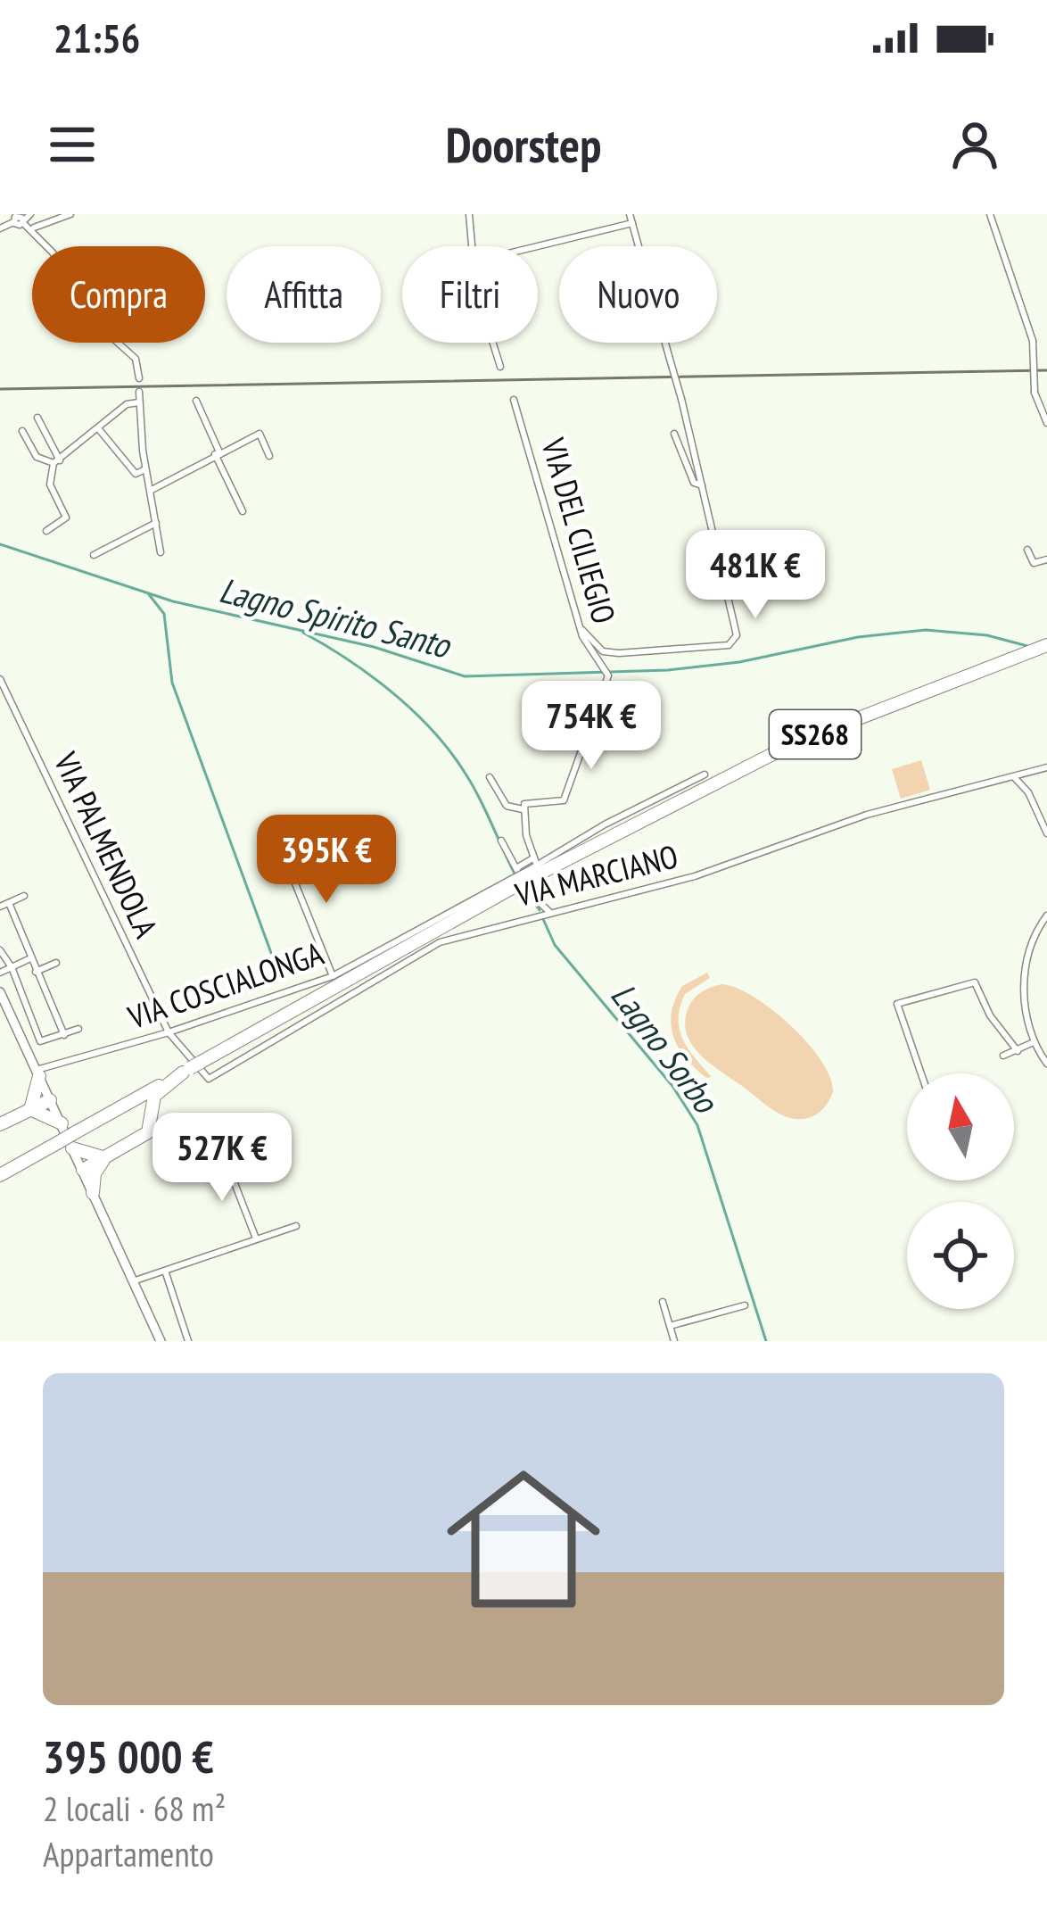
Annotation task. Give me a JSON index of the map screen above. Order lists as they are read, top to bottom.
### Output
{
  "streets": {
    "highway": ["SS268"],
    "street": [
      "VIA DEL CILIEGIO",
      "VIA PALMENDOLA",
      "VIA MARCIANO",
      "VIA COSCIALONGA"
    ]
  },
  "crossings": [
    ["SS268", "VIA COSCIALONGA"],
    ["VIA PALMENDOLA", "VIA MARCIANO"],
    ["VIA PALMENDOLA", "VIA COSCIALONGA"]
  ],
  "water": ["Lagno Spirito Santo", "Lagno Sorbo"],
  "north": "top",
  "page": {
    "status": "21:56",
    "header": "Doorstep",
    "chip": [
      "Compra",
      "Affitta",
      "Filtri",
      "Nuovo"
    ],
    "price": [
      "481K €",
      "754K €",
      "395K €",
      "527K €"
    ],
    "list": [
      {
        "name": "395 000 €",
        "note": "2 locali · 68 m² · Appartamento"
      }
    ]
  }
}
